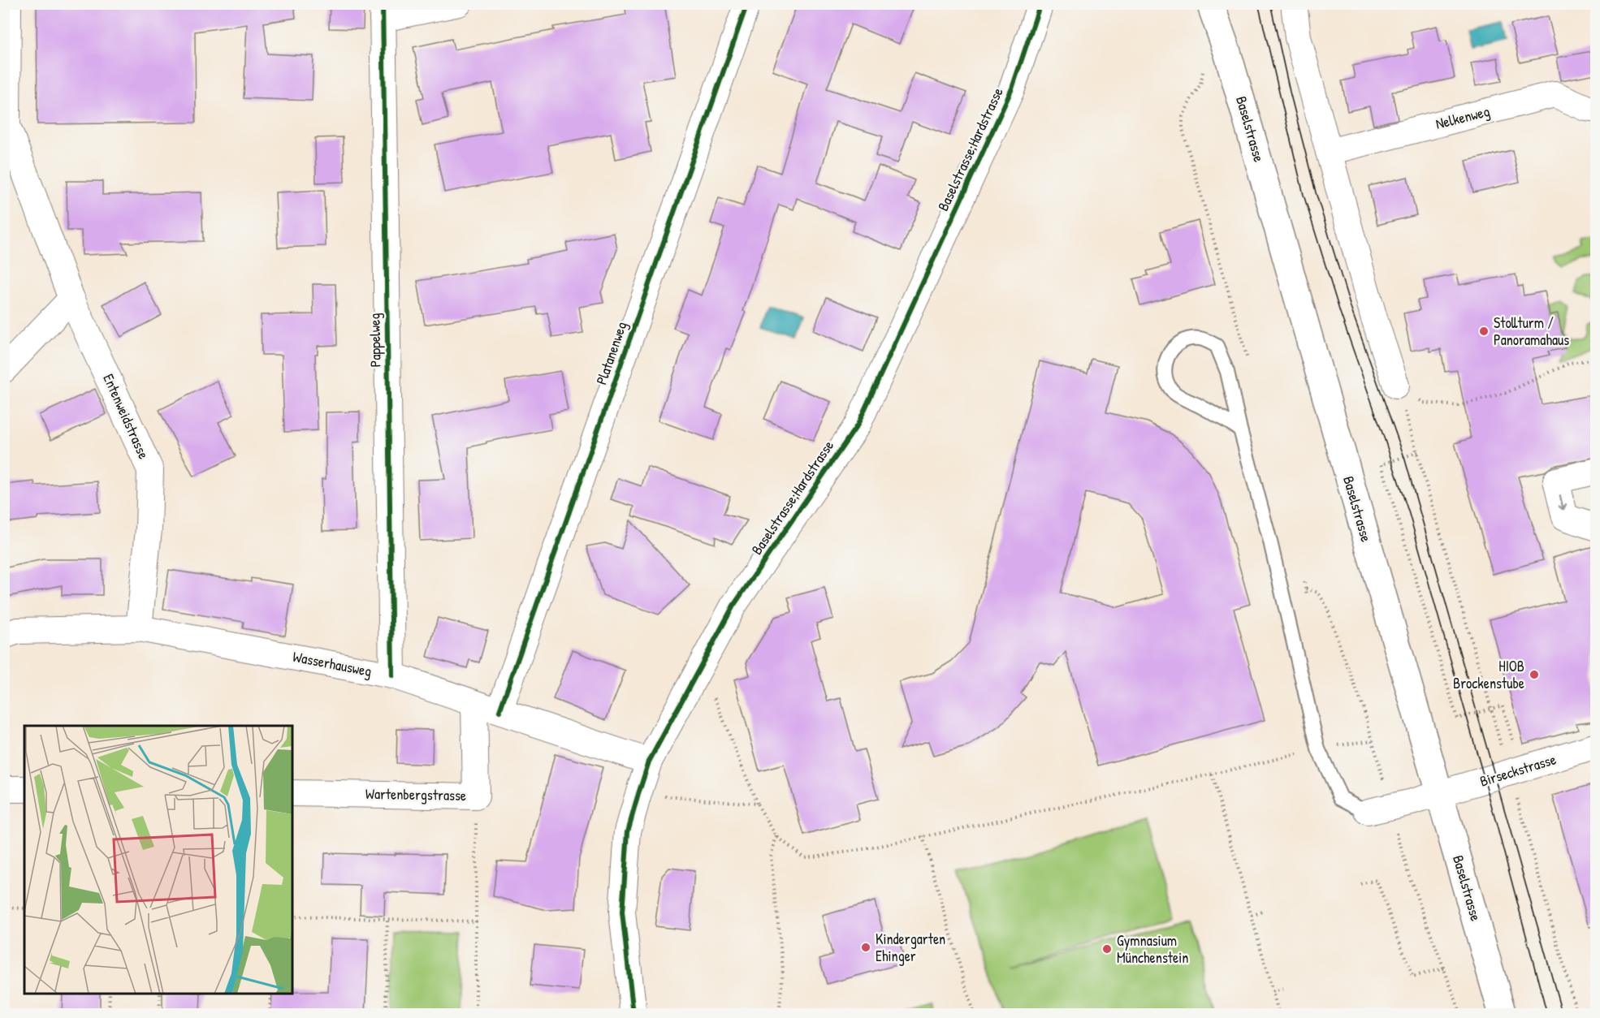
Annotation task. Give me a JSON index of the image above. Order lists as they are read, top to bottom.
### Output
{
  "streets": {
    "main road": ["Baselstrasse"],
    "street": [
      "Nelkenweg",
      "Baselstrasse;Hardstrasse",
      "Pappelweg",
      "Platanenweg",
      "Entenweidstrasse",
      "Wasserhausweg",
      "Birseckstrasse",
      "Wartenbergstrasse"
    ]
  },
  "crossings": [
    ["Baselstrasse", "Birseckstrasse"],
    ["Baselstrasse;Hardstrasse", "Wasserhausweg"],
    ["Pappelweg", "Wasserhausweg"],
    ["Platanenweg", "Wasserhausweg"],
    ["Entenweidstrasse", "Wasserhausweg"],
    ["Wasserhausweg", "Wartenbergstrasse"]
  ],
  "places": [
    "Stollturm / Panoramahaus",
    "HIOB Brockenstube",
    "Kindergarten Ehinger",
    "Gymnasium Münchenstein"
  ]
}
